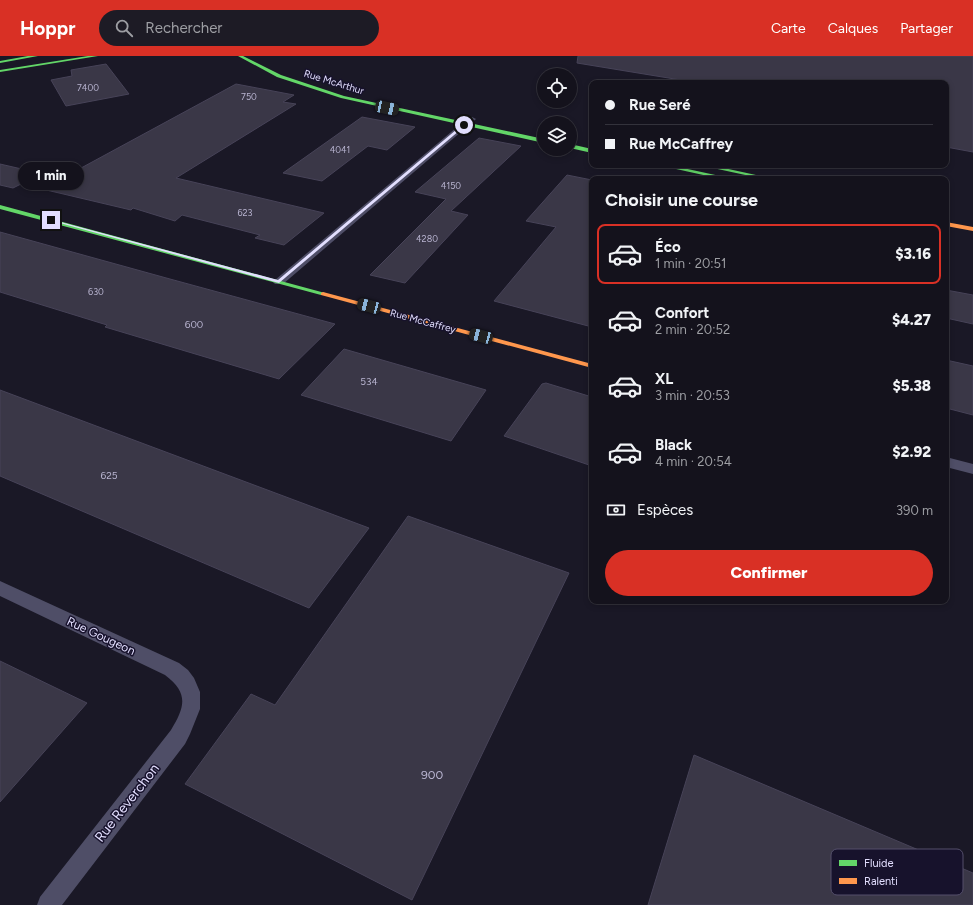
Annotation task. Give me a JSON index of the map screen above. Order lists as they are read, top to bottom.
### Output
{
  "streets": {
    "main road": ["Rue McArthur", "Rue McCaffrey"],
    "street": ["Rue Gougeon", "Rue Reverchon"]
  },
  "crossings": [
    ["Rue Gougeon", "Rue Reverchon"]
  ],
  "house_numbers": [
    "7400",
    "750",
    "4041",
    "4150",
    "623",
    "4280",
    "630",
    "600",
    "534",
    "625",
    "900"
  ],
  "legend": ["Fluide", "Ralenti"],
  "page": {
    "header": "Hoppr",
    "search": "Rechercher",
    "nav": ["Carte", "Calques", "Partager"],
    "banner": ["Rue Seré", "Rue McCaffrey"],
    "bubble": "1 min",
    "heading": "Choisir une course",
    "list": [
      {
        "name": "Éco",
        "note": "1 min · 20:51",
        "value": "$3.16"
      },
      {
        "name": "Confort",
        "note": "2 min · 20:52",
        "value": "$4.27"
      },
      {
        "name": "XL",
        "note": "3 min · 20:53",
        "value": "$5.38"
      },
      {
        "name": "Black",
        "note": "4 min · 20:54",
        "value": "$2.92"
      }
    ],
    "pay": ["Espèces", "390 m"],
    "buttons": "Confirmer"
  }
}
